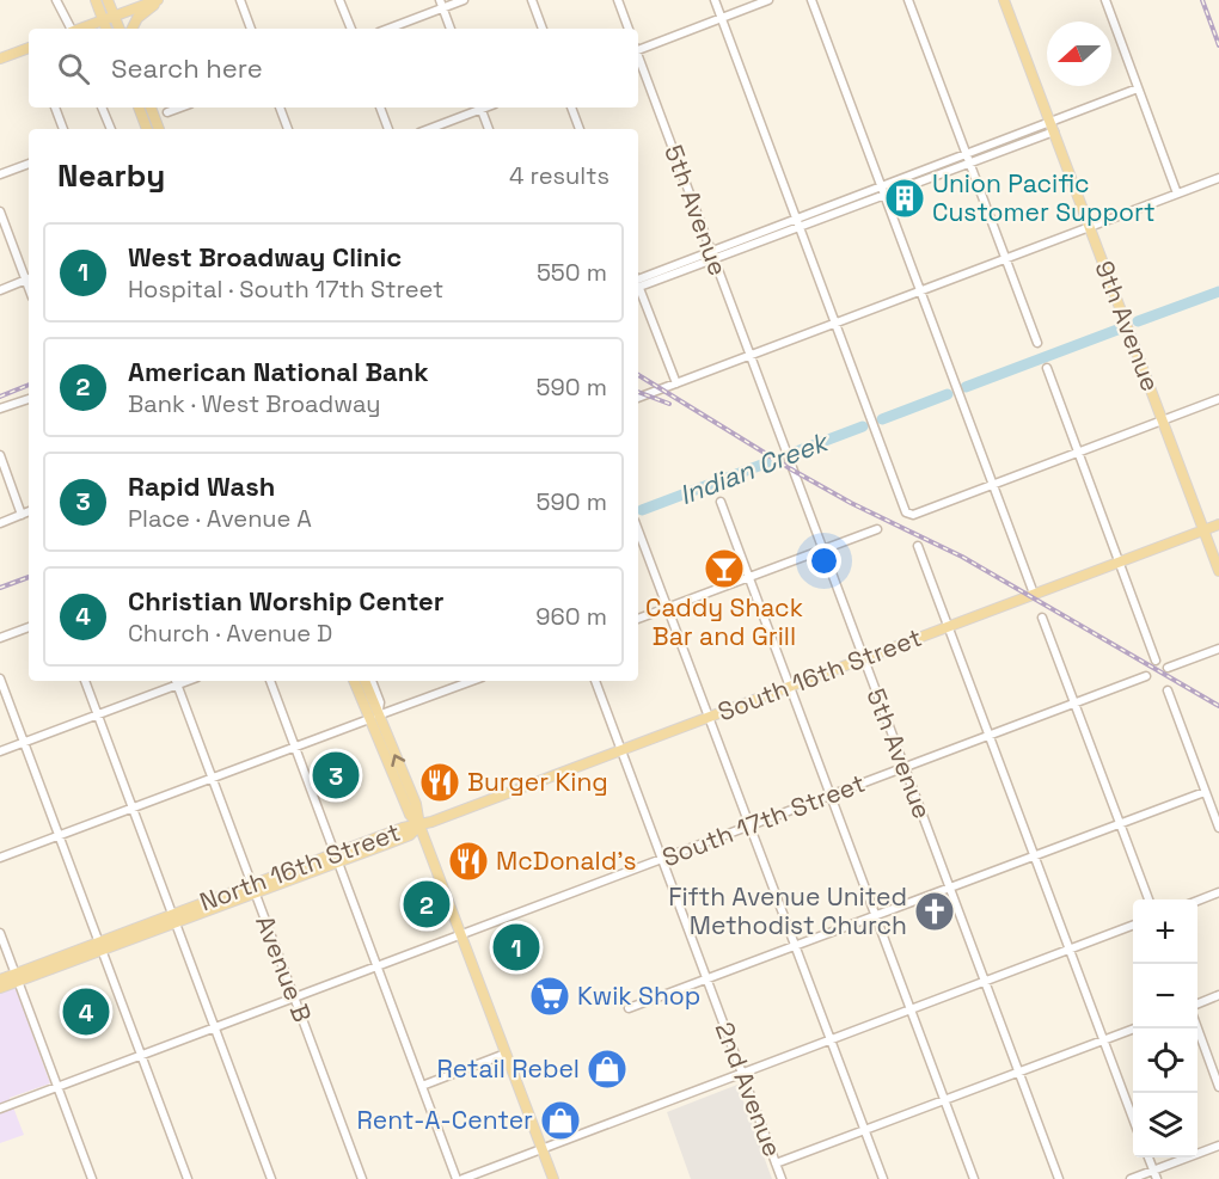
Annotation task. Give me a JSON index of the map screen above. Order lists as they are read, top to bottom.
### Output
{
  "streets": {
    "main road": ["9th Avenue", "South 16th Street", "North 16th Street"],
    "street": [
      "5th Avenue",
      "South 17th Street",
      "Avenue B",
      "2nd Avenue"
    ]
  },
  "crossings": [
    ["5th Avenue", "South 16th Street"],
    ["5th Avenue", "South 17th Street"],
    ["9th Avenue", "South 16th Street"],
    ["South 16th Street", "North 16th Street"],
    ["South 16th Street", "2nd Avenue"],
    ["South 17th Street", "Avenue B"],
    ["South 17th Street", "2nd Avenue"],
    ["North 16th Street", "Avenue B"]
  ],
  "water": ["Indian Creek"],
  "places": {
    "building": ["Union Pacific Customer Support"],
    "bar": ["Caddy Shack Bar and Grill"],
    "restaurant": ["Burger King", "McDonald's"],
    "church": ["Fifth Avenue United Methodist Church"],
    "supermarket": ["Kwik Shop"],
    "shop": ["Retail Rebel", "Rent-A-Center"]
  },
  "north": "left",
  "page": {
    "search": "Search here",
    "heading": ["Nearby", "4 results"],
    "list": [
      {
        "mark": "1",
        "name": "West Broadway Clinic",
        "note": "Hospital · South 17th Street",
        "value": "550 m"
      },
      {
        "mark": "2",
        "name": "American National Bank",
        "note": "Bank · West Broadway",
        "value": "590 m"
      },
      {
        "mark": "3",
        "name": "Rapid Wash",
        "note": "Place · Avenue A",
        "value": "590 m"
      },
      {
        "mark": "4",
        "name": "Christian Worship Center",
        "note": "Church · Avenue D",
        "value": "960 m"
      }
    ],
    "pins": [
      "3",
      "2",
      "1",
      "4"
    ],
    "map_buttons": ["+", "−"]
  }
}
